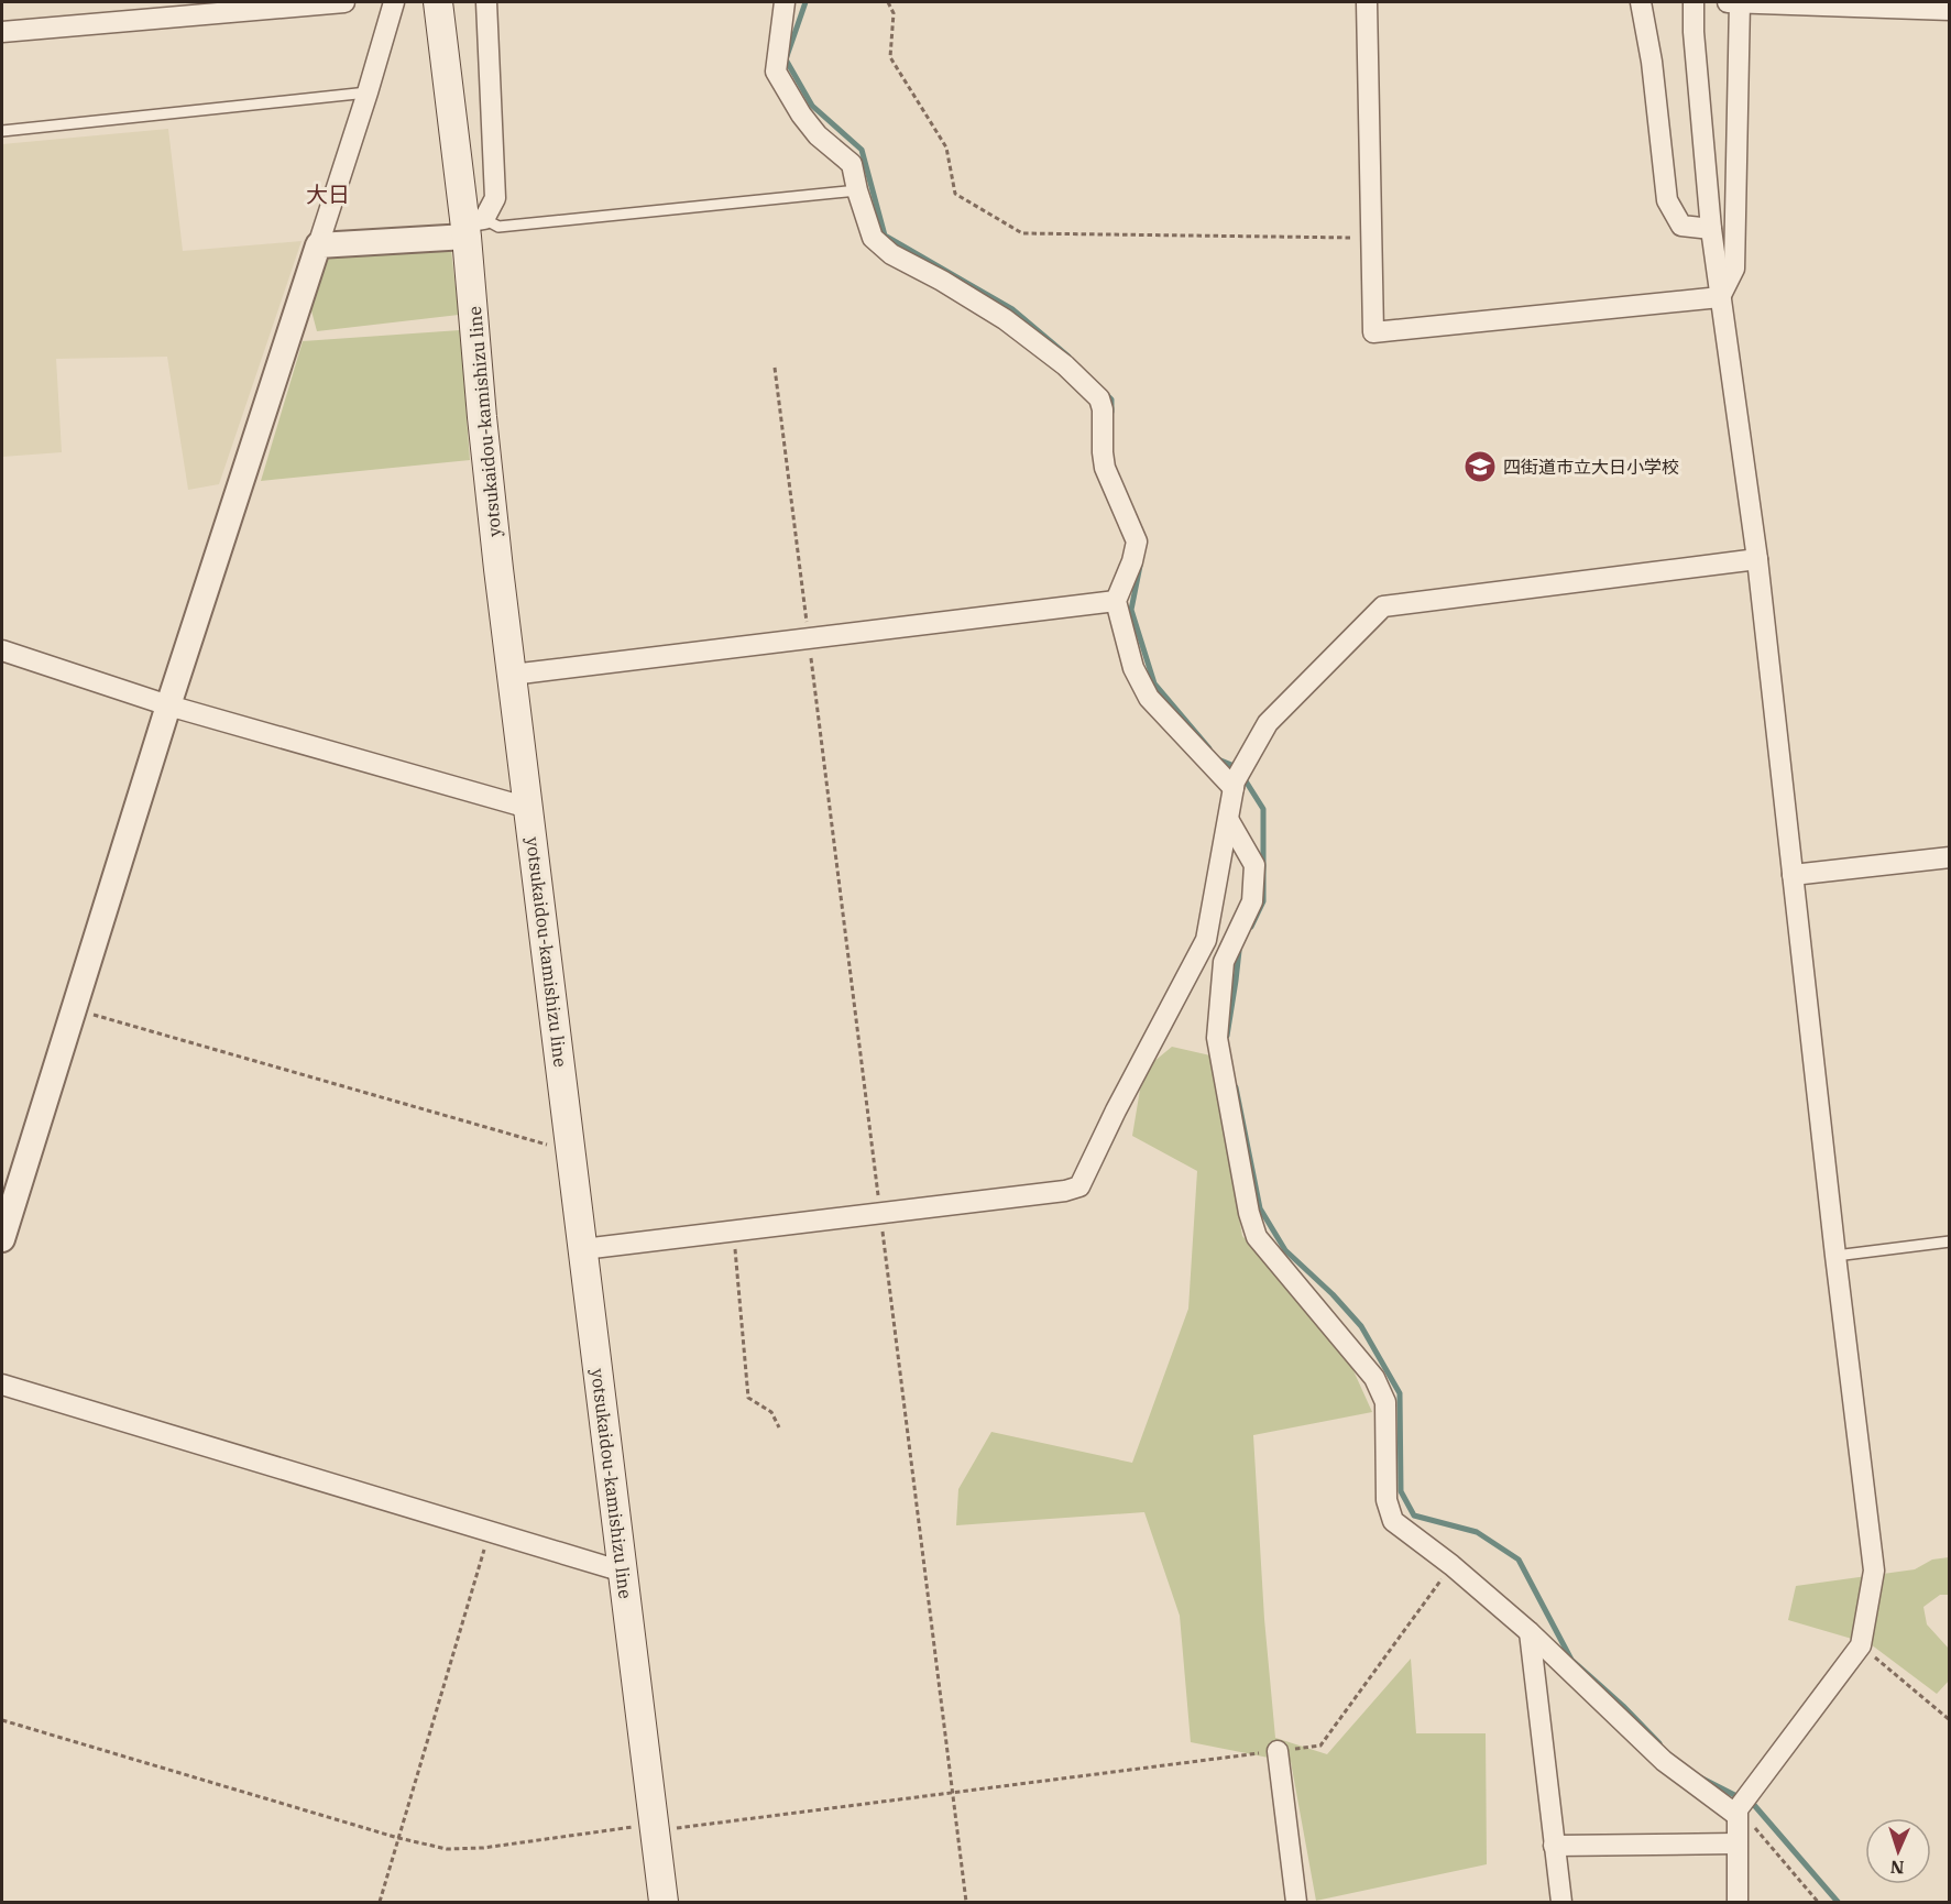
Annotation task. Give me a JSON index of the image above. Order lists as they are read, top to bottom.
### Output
{
  "streets": {
    "main road": ["yotsukaidou-kamishizu line"]
  },
  "districts": ["大日"],
  "places": {
    "school or university": ["四街道市立大日小学校"]
  },
  "north": "bottom"
}
